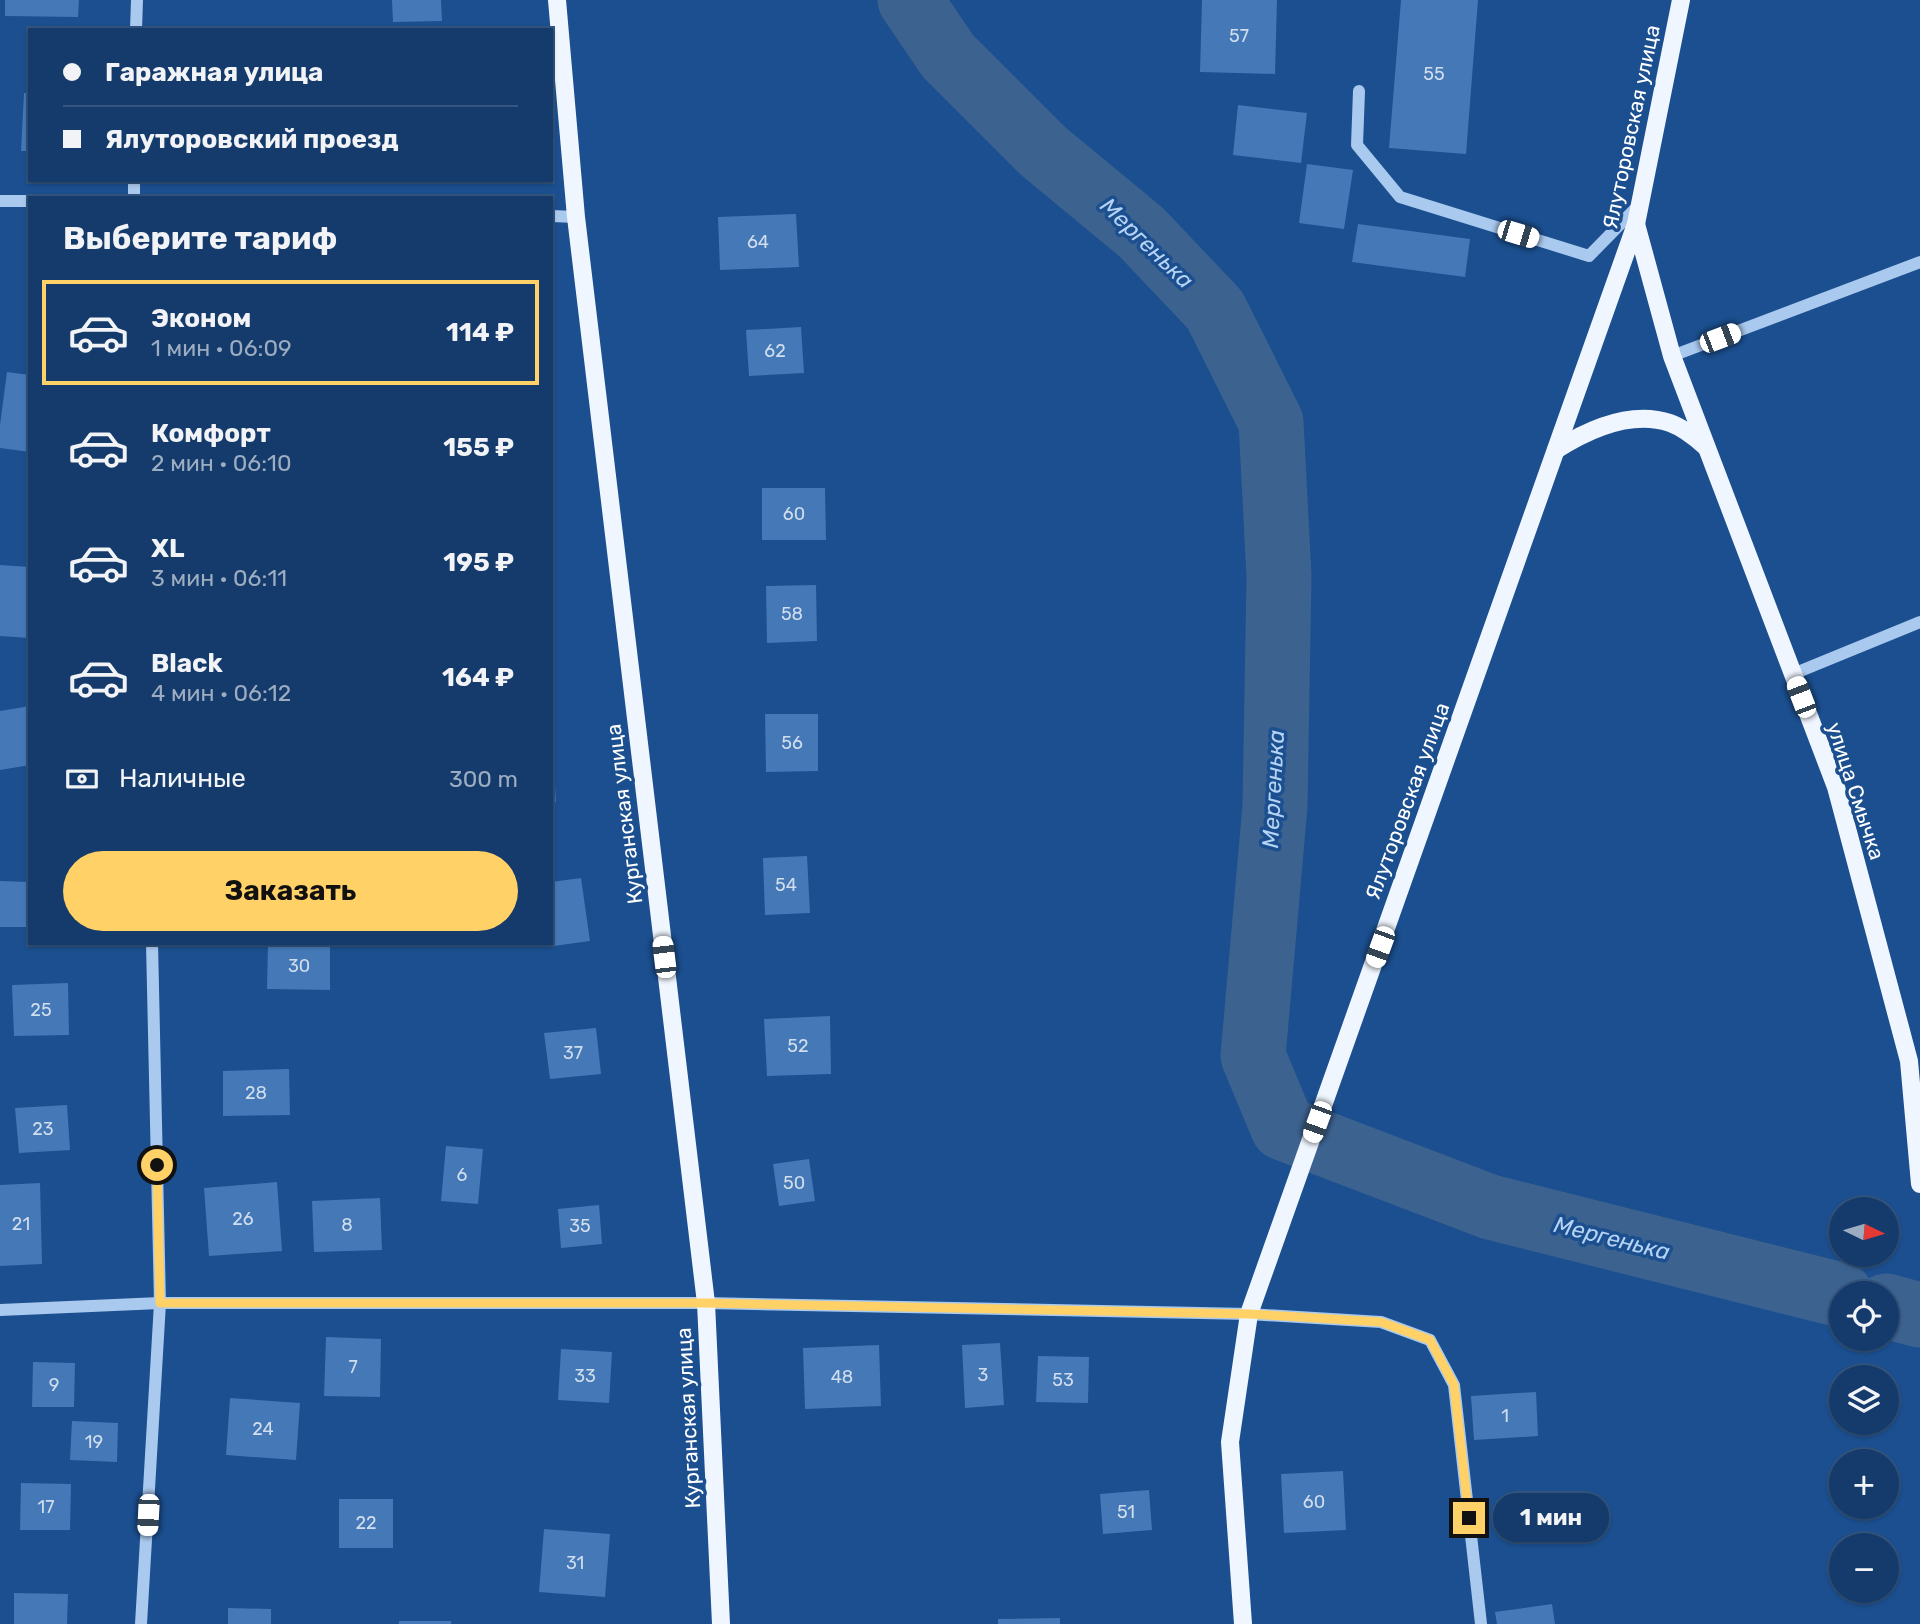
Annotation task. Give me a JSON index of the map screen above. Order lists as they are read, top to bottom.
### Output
{
  "streets": {
    "main road": ["Ялуторовская улица", "улица Смычка", "Курганская улица"]
  },
  "crossings": [
    ["Ялуторовская улица", "улица Смычка"]
  ],
  "water": ["Мергенька"],
  "house_numbers": [
    "57",
    "55",
    "64",
    "62",
    "60",
    "58",
    "56",
    "54",
    "30",
    "25",
    "52",
    "37",
    "28",
    "23",
    "6",
    "50",
    "26",
    "21",
    "8",
    "35",
    "7",
    "3",
    "33",
    "48",
    "53",
    "9",
    "1",
    "24",
    "19",
    "60",
    "17",
    "51",
    "22",
    "31"
  ],
  "north": "right",
  "page": {
    "banner": ["Гаражная улица", "Ялуторовский проезд"],
    "heading": "Выберите тариф",
    "list": [
      {
        "name": "Эконом",
        "note": "1 мин · 06:09",
        "value": "114 ₽"
      },
      {
        "name": "Комфорт",
        "note": "2 мин · 06:10",
        "value": "155 ₽"
      },
      {
        "name": "XL",
        "note": "3 мин · 06:11",
        "value": "195 ₽"
      },
      {
        "name": "Black",
        "note": "4 мин · 06:12",
        "value": "164 ₽"
      }
    ],
    "pay": ["Наличные", "300 m"],
    "buttons": "Заказать",
    "map_buttons": ["+", "−"],
    "bubble": "1 мин"
  }
}
